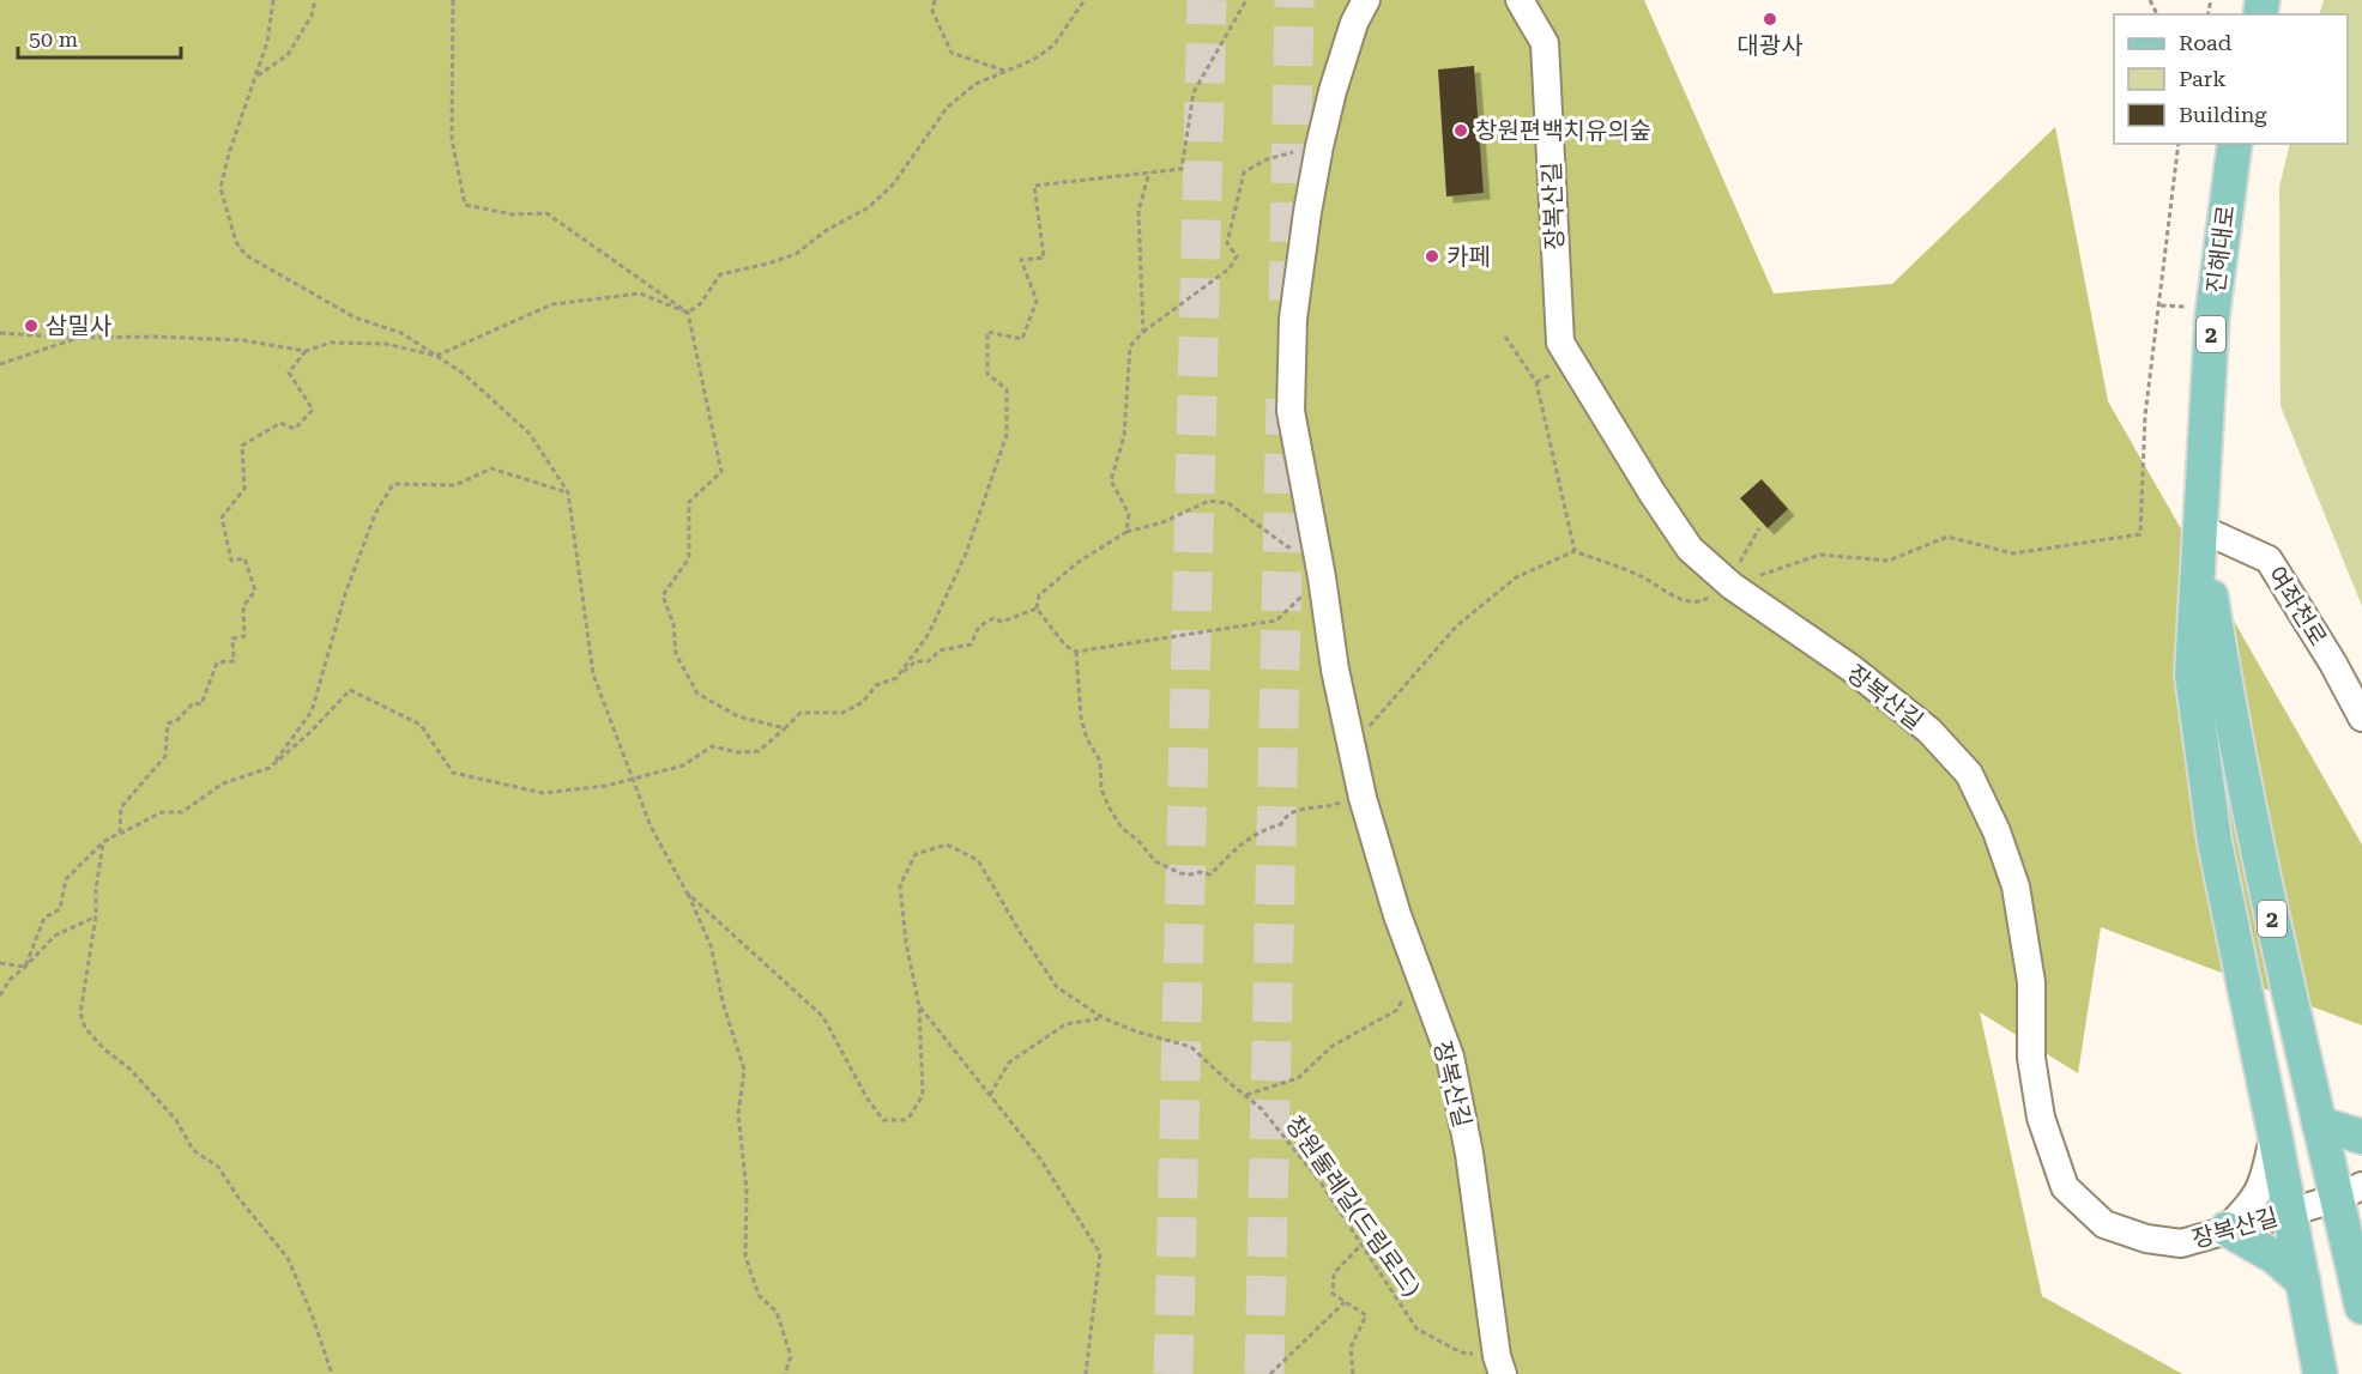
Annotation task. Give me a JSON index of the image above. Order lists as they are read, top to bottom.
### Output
{
  "streets": {
    "main road": ["진해대로", "2"],
    "street": ["장복산길", "여좌천로"],
    "path": ["창원둘레길(드림로드)"]
  },
  "crossings": [
    ["장복산길", "2"],
    ["장복산길", "창원둘레길(드림로드)"],
    ["진해대로", "2"],
    ["진해대로", "여좌천로"],
    ["2", "여좌천로"]
  ],
  "places": [
    "대광사",
    "창원편백치유의숲",
    "카페",
    "삼밀사"
  ],
  "legend": ["Road", "Park", "Building"],
  "scale_bar": "50 m"
}
